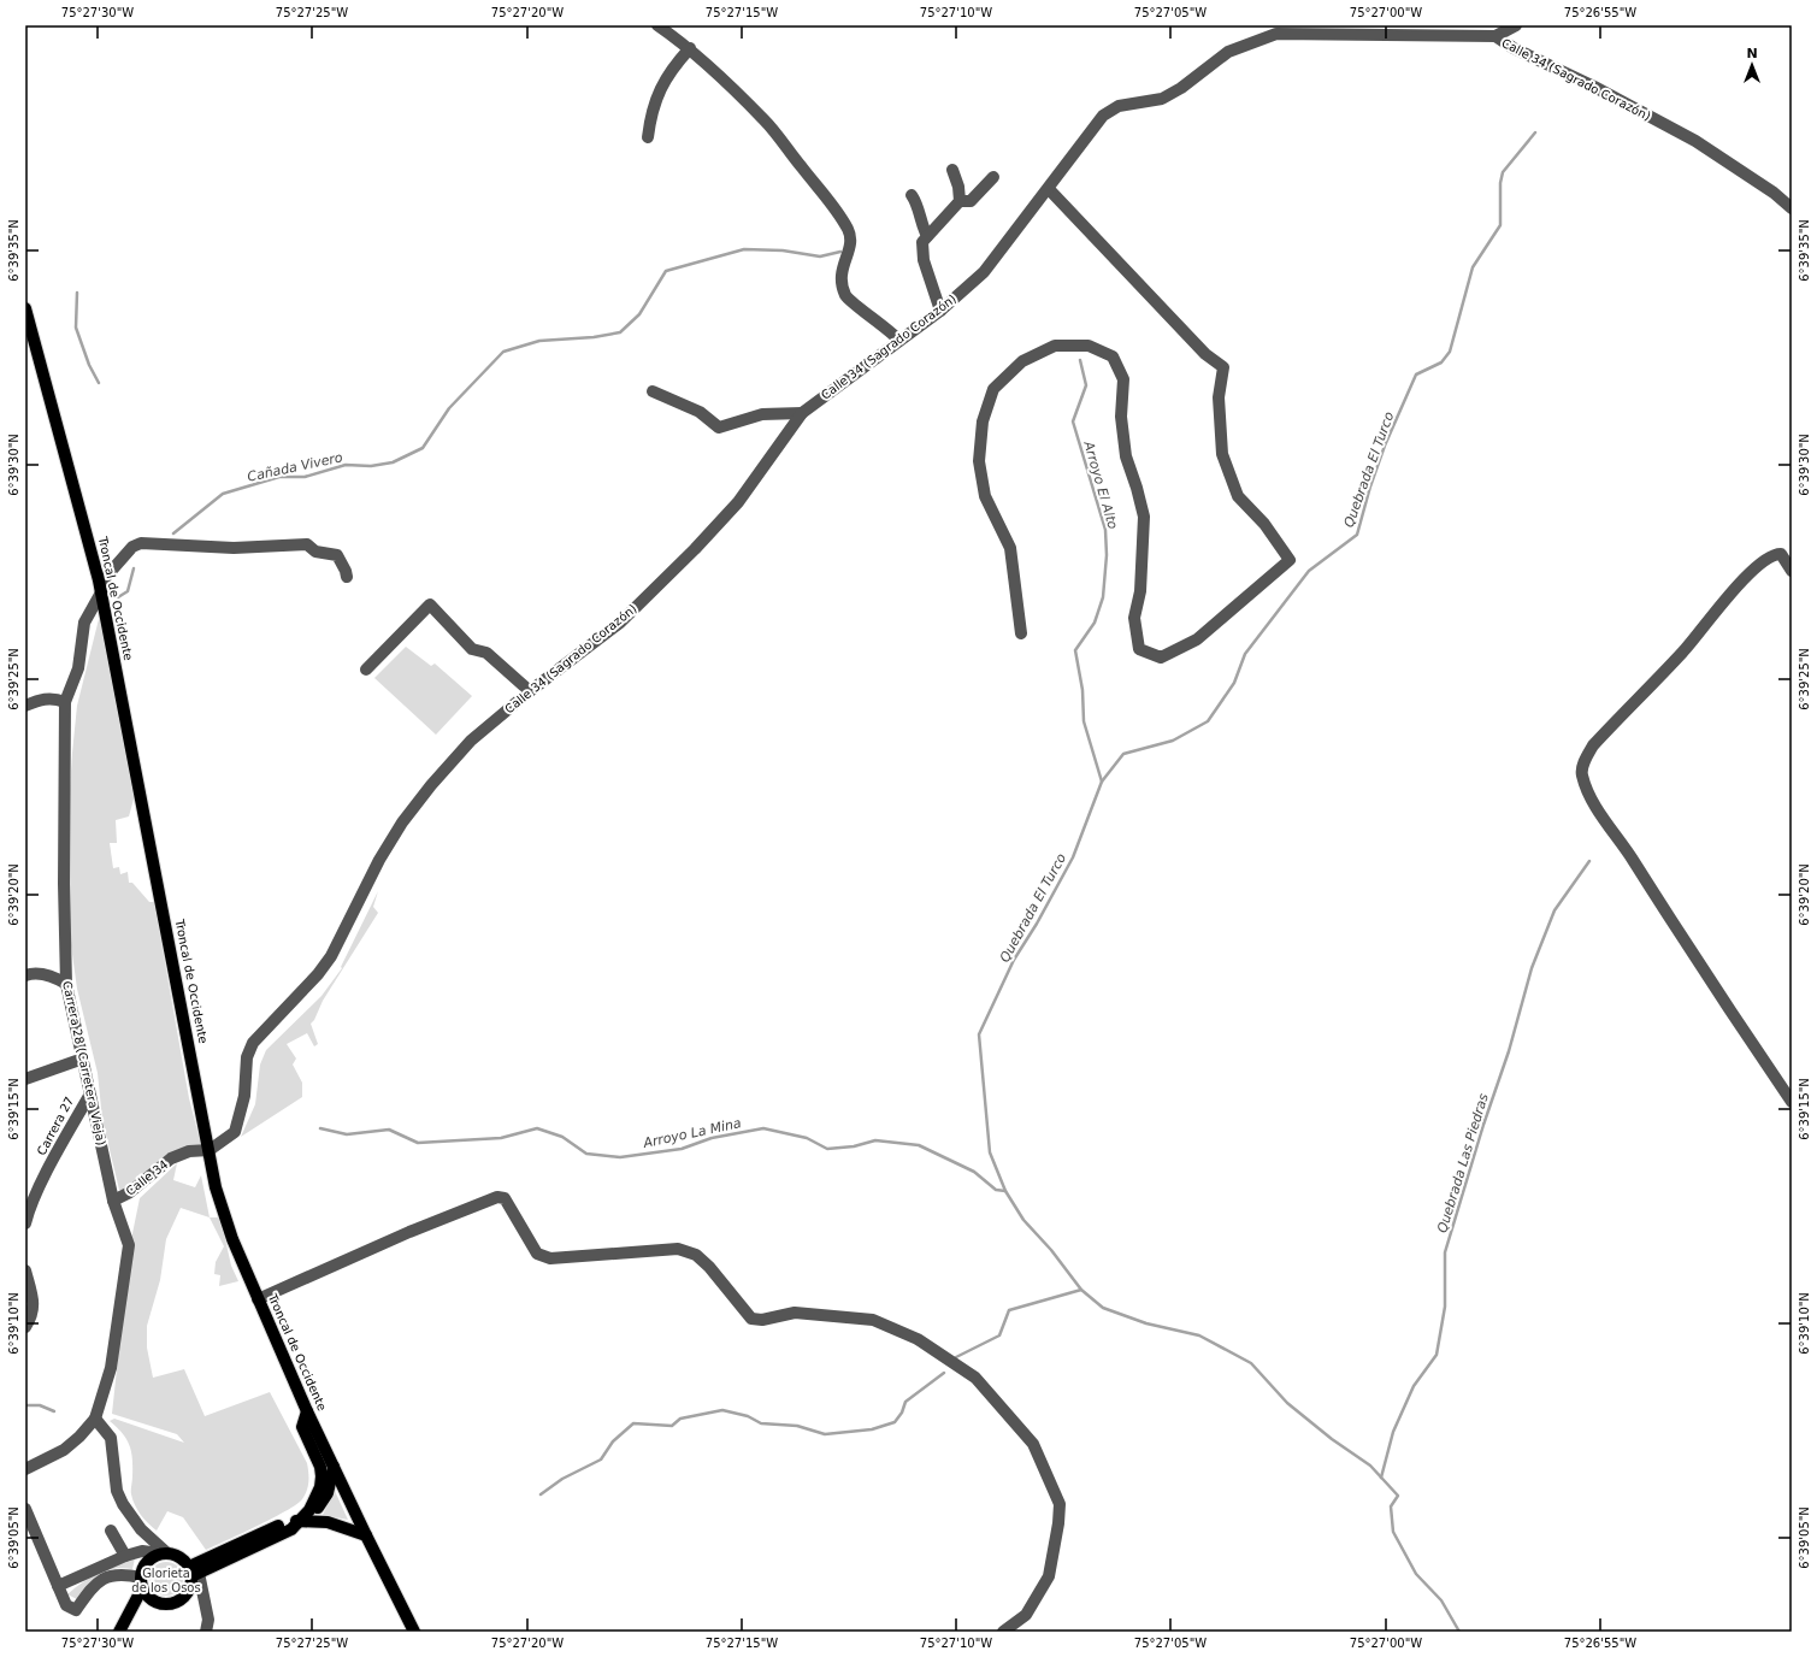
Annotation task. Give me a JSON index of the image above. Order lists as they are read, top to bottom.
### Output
{
  "streets": {
    "main road": ["Troncal de Occidente"],
    "street": [
      "Calle 34 (Sagrado Corazón)",
      "Carrera 28 (Carretera Vieja)",
      "Carrera 27",
      "Calle 34"
    ]
  },
  "crossings": [
    ["Calle 34 (Sagrado Corazón)", "Troncal de Occidente"],
    ["Calle 34 (Sagrado Corazón)", "Calle 34"],
    ["Troncal de Occidente", "Carrera 28 (Carretera Vieja)"],
    ["Troncal de Occidente", "Calle 34"],
    ["Carrera 28 (Carretera Vieja)", "Carrera 27"],
    ["Carrera 28 (Carretera Vieja)", "Calle 34"]
  ],
  "water": [
    "Cañada Vivero",
    "Quebrada El Turco",
    "Arroyo El Alto",
    "Arroyo La Mina",
    "Quebrada Las Piedras"
  ],
  "parks": ["Glorieta de los Osos"],
  "north": "top",
  "coordinates": [
    "75°27'30\"W",
    "75°27'25\"W",
    "75°27'20\"W",
    "75°27'15\"W",
    "75°27'10\"W",
    "75°27'05\"W",
    "75°27'00\"W",
    "75°26'55\"W",
    "6°39'35\"N",
    "6°39'30\"N",
    "6°39'25\"N",
    "6°39'20\"N",
    "6°39'15\"N",
    "6°39'10\"N",
    "6°39'05\"N"
  ]
}
